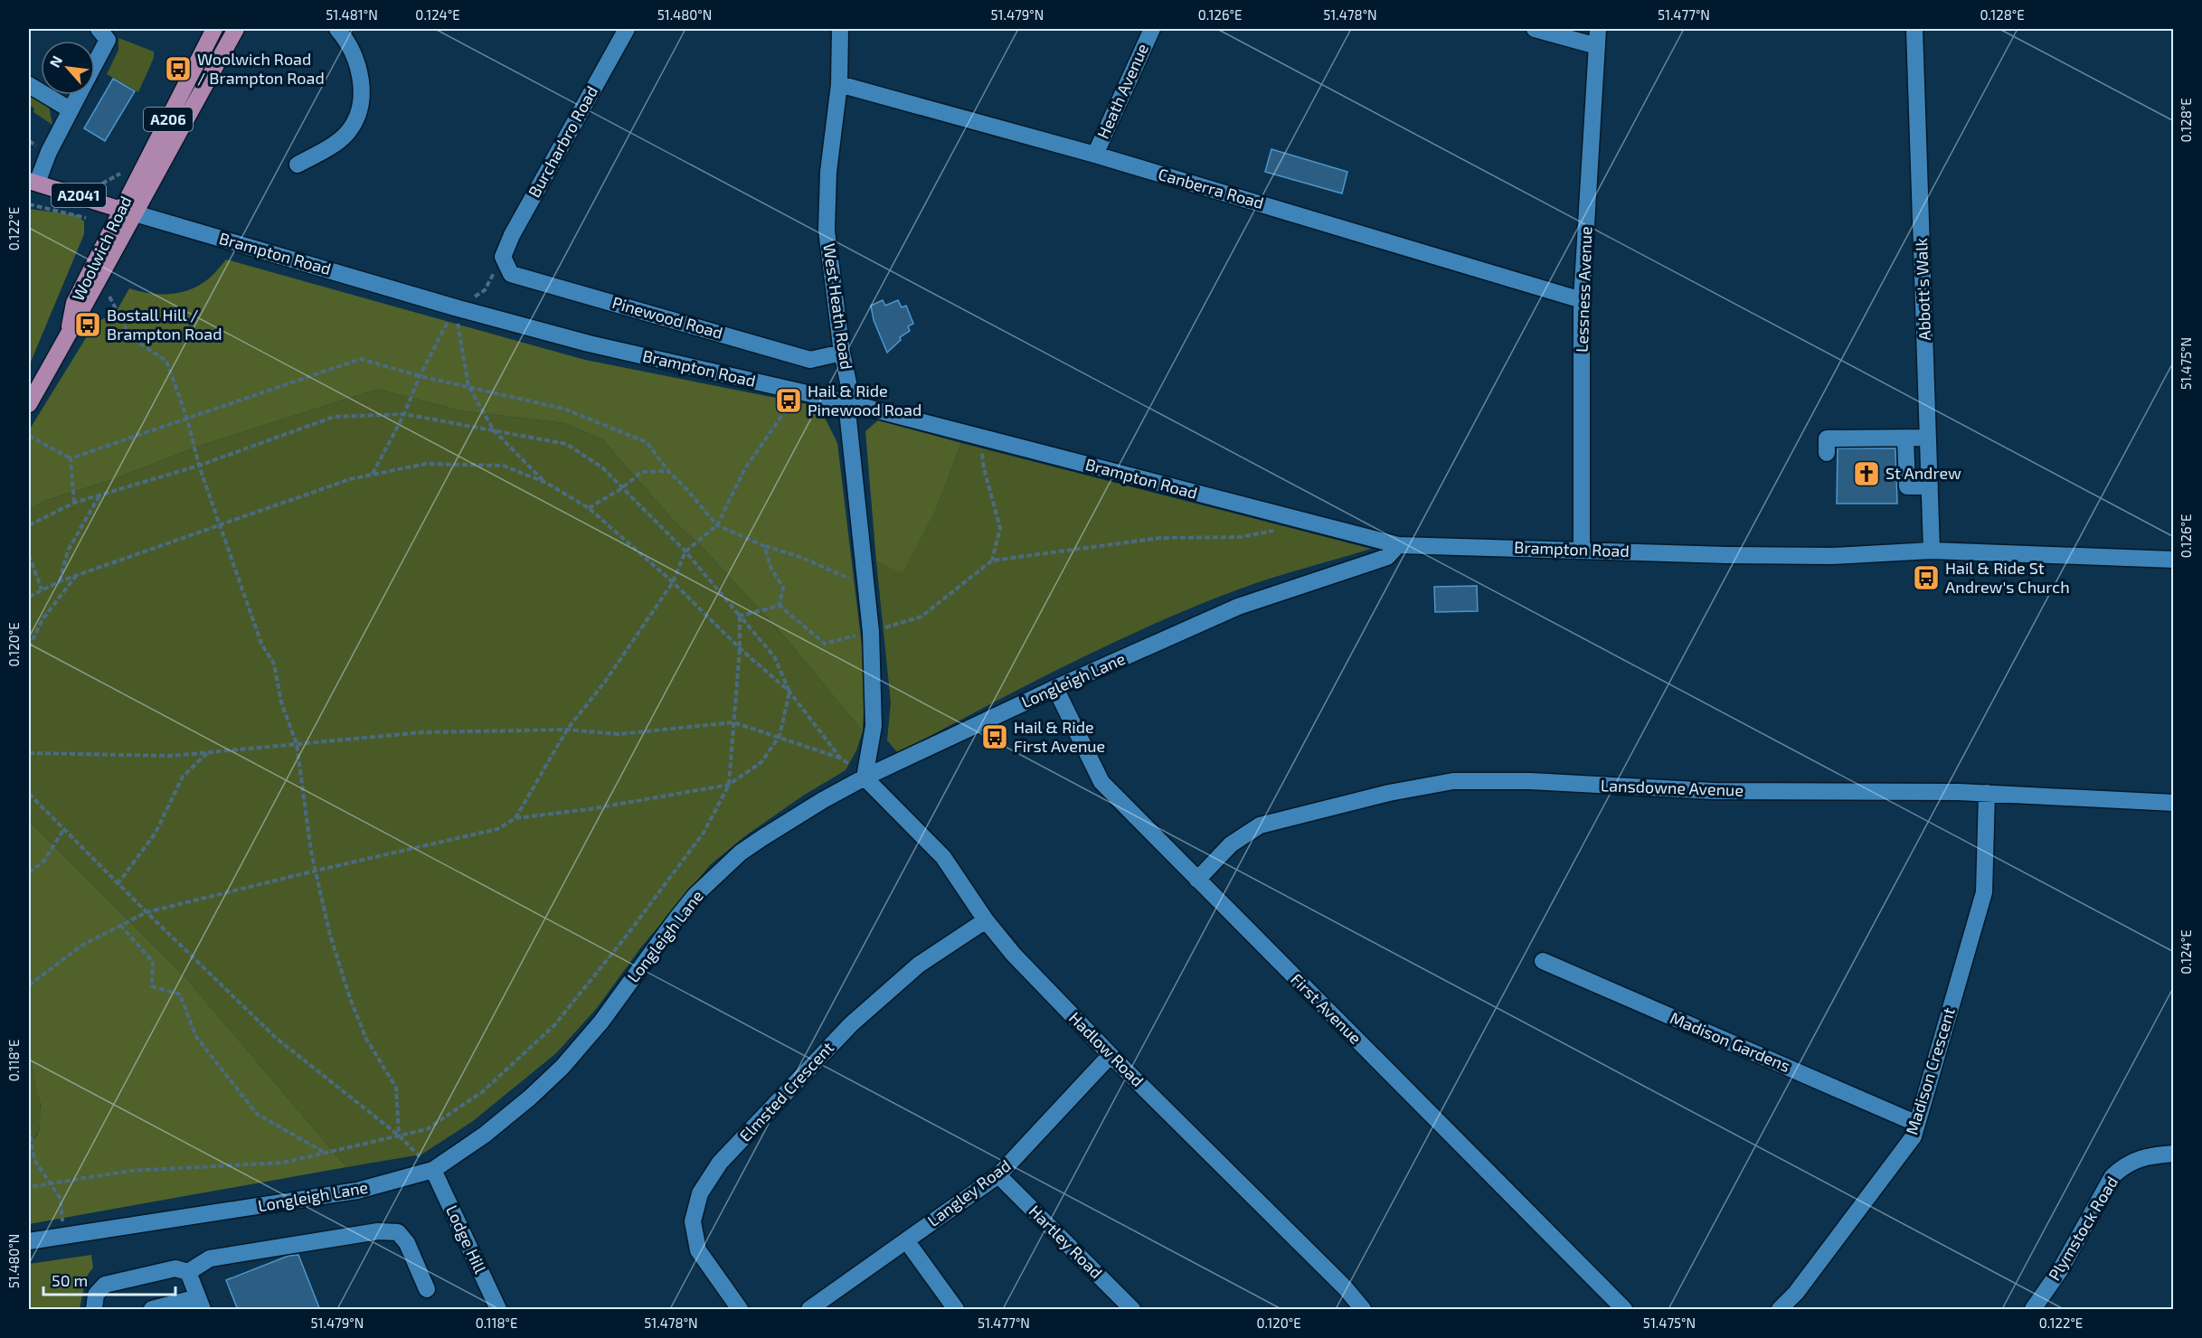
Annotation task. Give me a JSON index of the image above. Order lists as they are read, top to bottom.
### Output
{
  "streets": {
    "main road": ["A206", "A2041", "Woolwich Road"],
    "street": [
      "Heath Avenue",
      "Burcharbro Road",
      "Canberra Road",
      "Brampton Road",
      "Lessness Avenue",
      "Abbott's Walk",
      "West Heath Road",
      "Pinewood Road",
      "Longleigh Lane",
      "Lansdowne Avenue",
      "First Avenue",
      "Madison Gardens",
      "Hadlow Road",
      "Madison Crescent",
      "Elmsted Crescent",
      "Langley Road",
      "Plymstock Road",
      "Lodge Hill",
      "Hartley Road"
    ]
  },
  "crossings": [
    ["Heath Avenue", "Canberra Road"],
    ["Burcharbro Road", "Pinewood Road"],
    ["Canberra Road", "Lessness Avenue"],
    ["Canberra Road", "West Heath Road"],
    ["A2041", "Woolwich Road"],
    ["A2041", "Brampton Road"],
    ["Woolwich Road", "Brampton Road"],
    ["Brampton Road", "Lessness Avenue"],
    ["Brampton Road", "Abbott's Walk"],
    ["Brampton Road", "West Heath Road"],
    ["Brampton Road", "Longleigh Lane"],
    ["West Heath Road", "Pinewood Road"],
    ["West Heath Road", "Longleigh Lane"],
    ["West Heath Road", "Hadlow Road"],
    ["Longleigh Lane", "First Avenue"],
    ["Longleigh Lane", "Hadlow Road"],
    ["Longleigh Lane", "Lodge Hill"],
    ["Lansdowne Avenue", "First Avenue"],
    ["Lansdowne Avenue", "Madison Crescent"],
    ["Madison Gardens", "Madison Crescent"],
    ["Hadlow Road", "Elmsted Crescent"],
    ["Hadlow Road", "Langley Road"],
    ["Langley Road", "Hartley Road"]
  ],
  "places": {
    "bus stop": [
      "Woolwich Road / Brampton Road",
      "Bostall Hill / Brampton Road",
      "Hail & Ride Pinewood Road",
      "Hail & Ride St Andrew's Church",
      "Hail & Ride First Avenue"
    ],
    "church": ["St Andrew"]
  },
  "scale_bar": "50 m",
  "north": "top left",
  "coordinates": [
    "51.481°N",
    "0.124°E",
    "51.480°N",
    "51.479°N",
    "0.126°E",
    "51.478°N",
    "51.477°N",
    "0.128°E",
    "0.122°E",
    "51.475°N",
    "0.120°E",
    "0.118°E"
  ]
}
